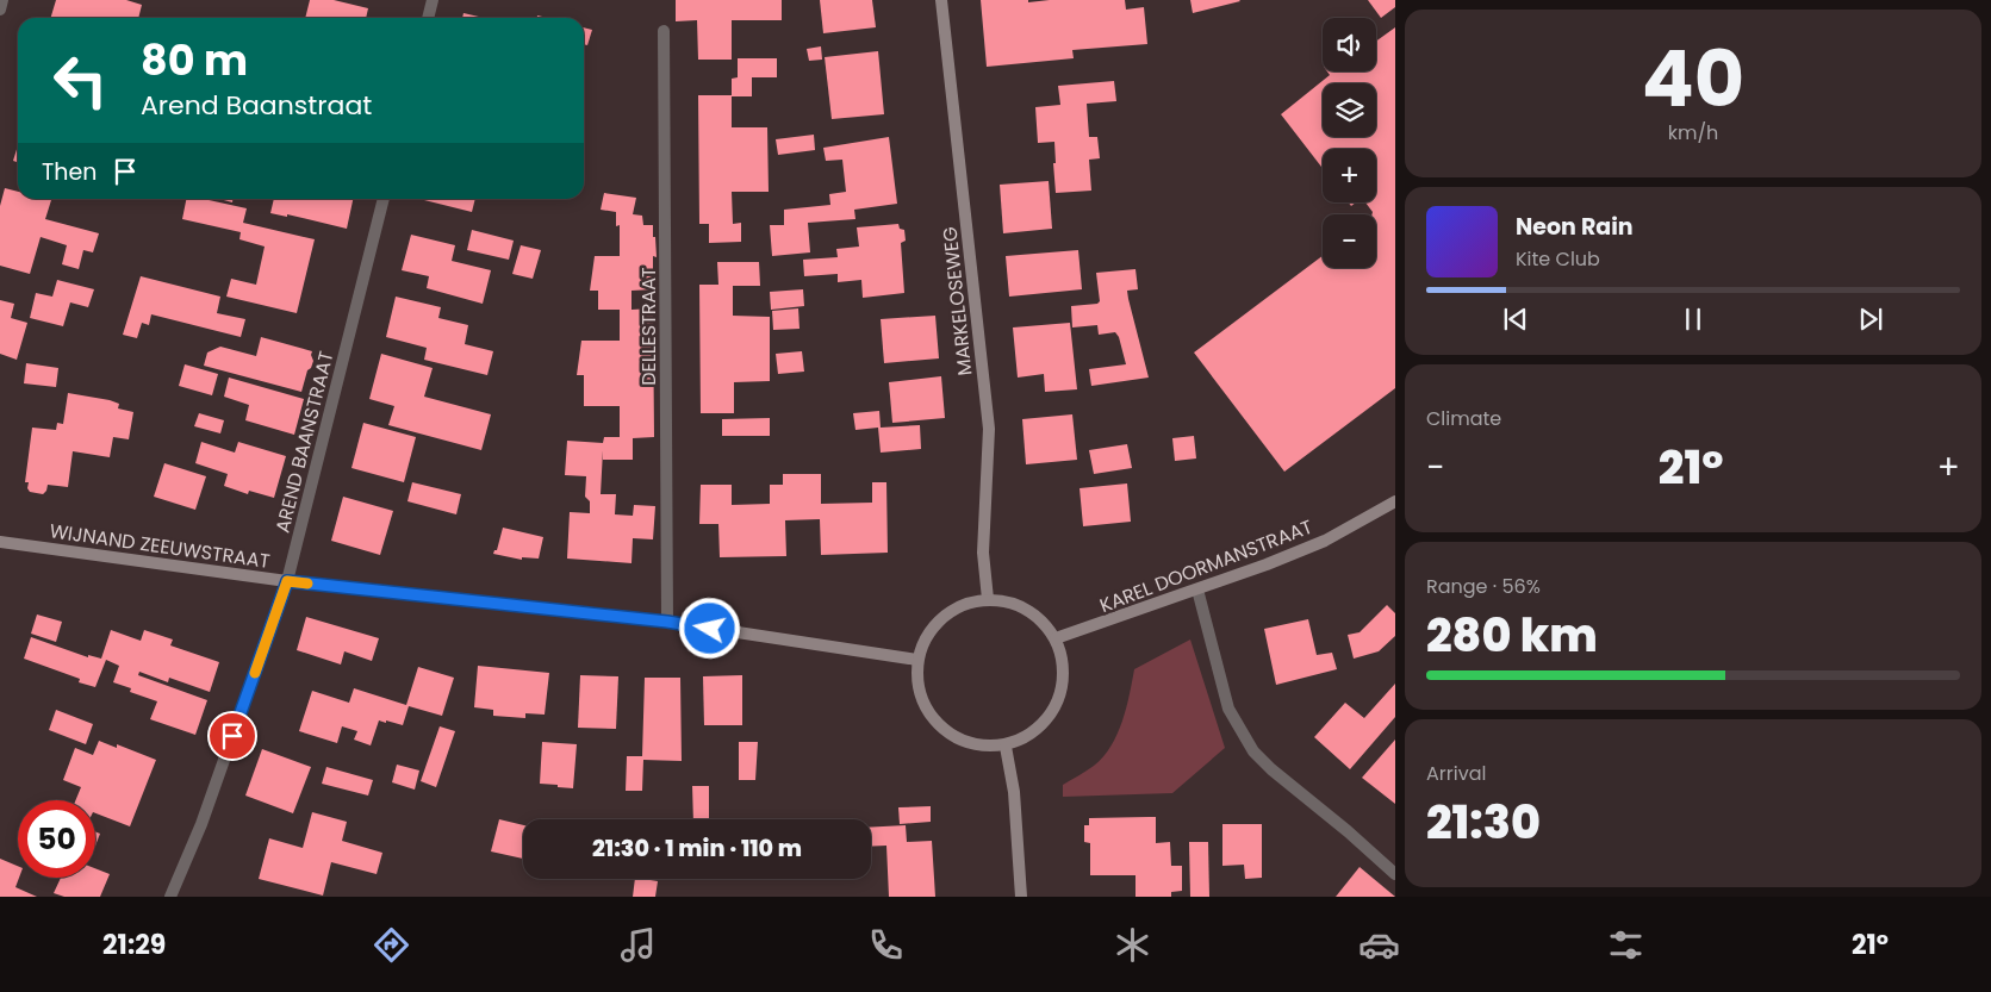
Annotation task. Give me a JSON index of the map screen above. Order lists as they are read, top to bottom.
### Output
{
  "streets": {
    "main road": ["MARKELOSEWEG", "WIJNAND ZEEUWSTRAAT", "KAREL DOORMANSTRAAT"],
    "street": ["DELLESTRAAT", "AREND BAANSTRAAT"]
  },
  "crossings": [
    ["MARKELOSEWEG", "WIJNAND ZEEUWSTRAAT"],
    ["MARKELOSEWEG", "KAREL DOORMANSTRAAT"],
    ["DELLESTRAAT", "WIJNAND ZEEUWSTRAAT"],
    ["AREND BAANSTRAAT", "WIJNAND ZEEUWSTRAAT"],
    ["WIJNAND ZEEUWSTRAAT", "KAREL DOORMANSTRAAT"]
  ],
  "page": {
    "tile": [
      ["40", "km/h"],
      "Climate",
      ["Range · 56%", "280 km"],
      ["Arrival", "21:30"]
    ],
    "map_buttons": ["+", "−"],
    "turn": ["80 m", "Arend Baanstraat"],
    "then": "Then",
    "song": ["Neon Rain", "Kite Club"],
    "heat": ["−", "21°", "+"],
    "limit": "50",
    "trip": "21:30 · 1 min · 110 m",
    "tabs": ["21:29", "21°"]
  }
}
